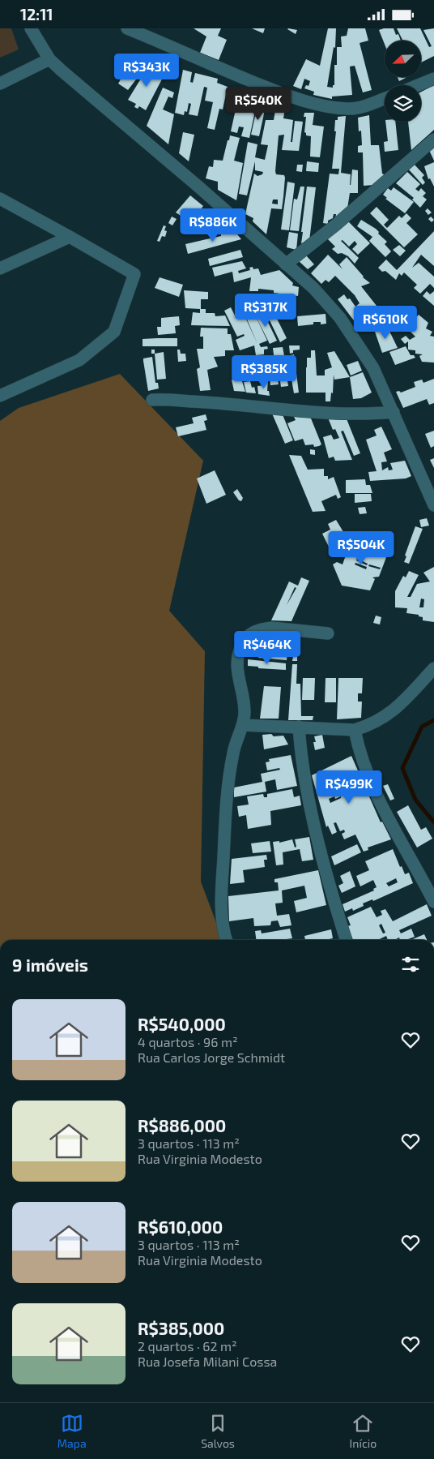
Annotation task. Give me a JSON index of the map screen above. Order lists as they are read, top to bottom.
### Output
{
  "north": "bottom left",
  "page": {
    "status": "12:11",
    "price": [
      "R$343K",
      "R$540K",
      "R$886K",
      "R$317K",
      "R$610K",
      "R$385K",
      "R$504K",
      "R$464K",
      "R$499K"
    ],
    "heading": "9 imóveis",
    "list": [
      {
        "name": "R$540,000",
        "note": "4 quartos · 96 m² · Rua Carlos Jorge Schmidt"
      },
      {
        "name": "R$886,000",
        "note": "3 quartos · 113 m² · Rua Virginia Modesto"
      },
      {
        "name": "R$610,000",
        "note": "3 quartos · 113 m² · Rua Virginia Modesto"
      },
      {
        "name": "R$385,000",
        "note": "2 quartos · 62 m² · Rua Josefa Milani Cossa"
      }
    ],
    "tabs": ["Mapa", "Salvos", "Início"]
  }
}
